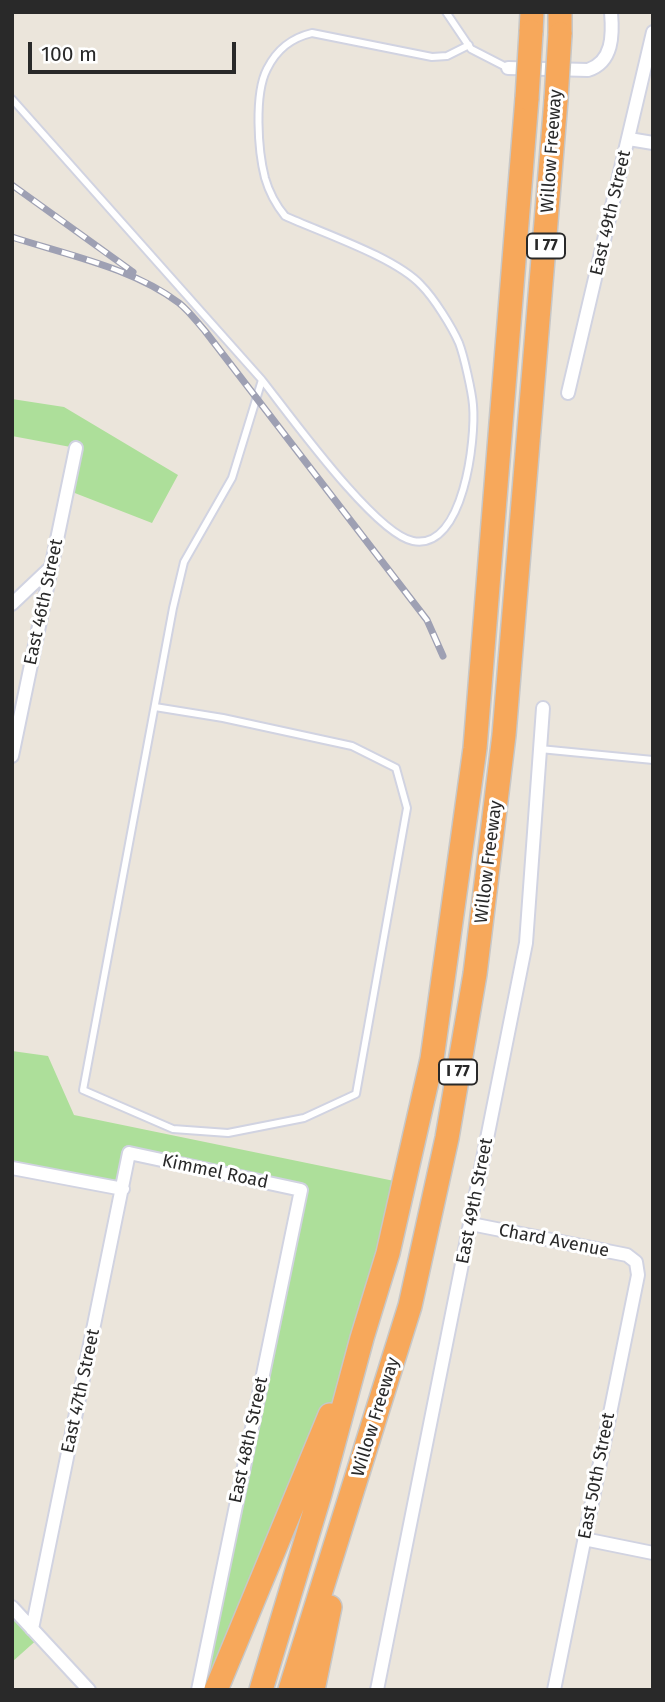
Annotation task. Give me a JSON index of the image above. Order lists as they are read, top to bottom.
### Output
{
  "streets": {
    "highway": ["Willow Freeway", "I 77"],
    "street": [
      "East 49th Street",
      "East 46th Street",
      "Kimmel Road",
      "Chard Avenue",
      "East 47th Street",
      "East 48th Street",
      "East 50th Street"
    ]
  },
  "crossings": [
    ["East 49th Street", "Chard Avenue"],
    ["Kimmel Road", "East 47th Street"],
    ["Kimmel Road", "East 48th Street"],
    ["Chard Avenue", "East 50th Street"]
  ],
  "scale_bar": "100 m"
}
